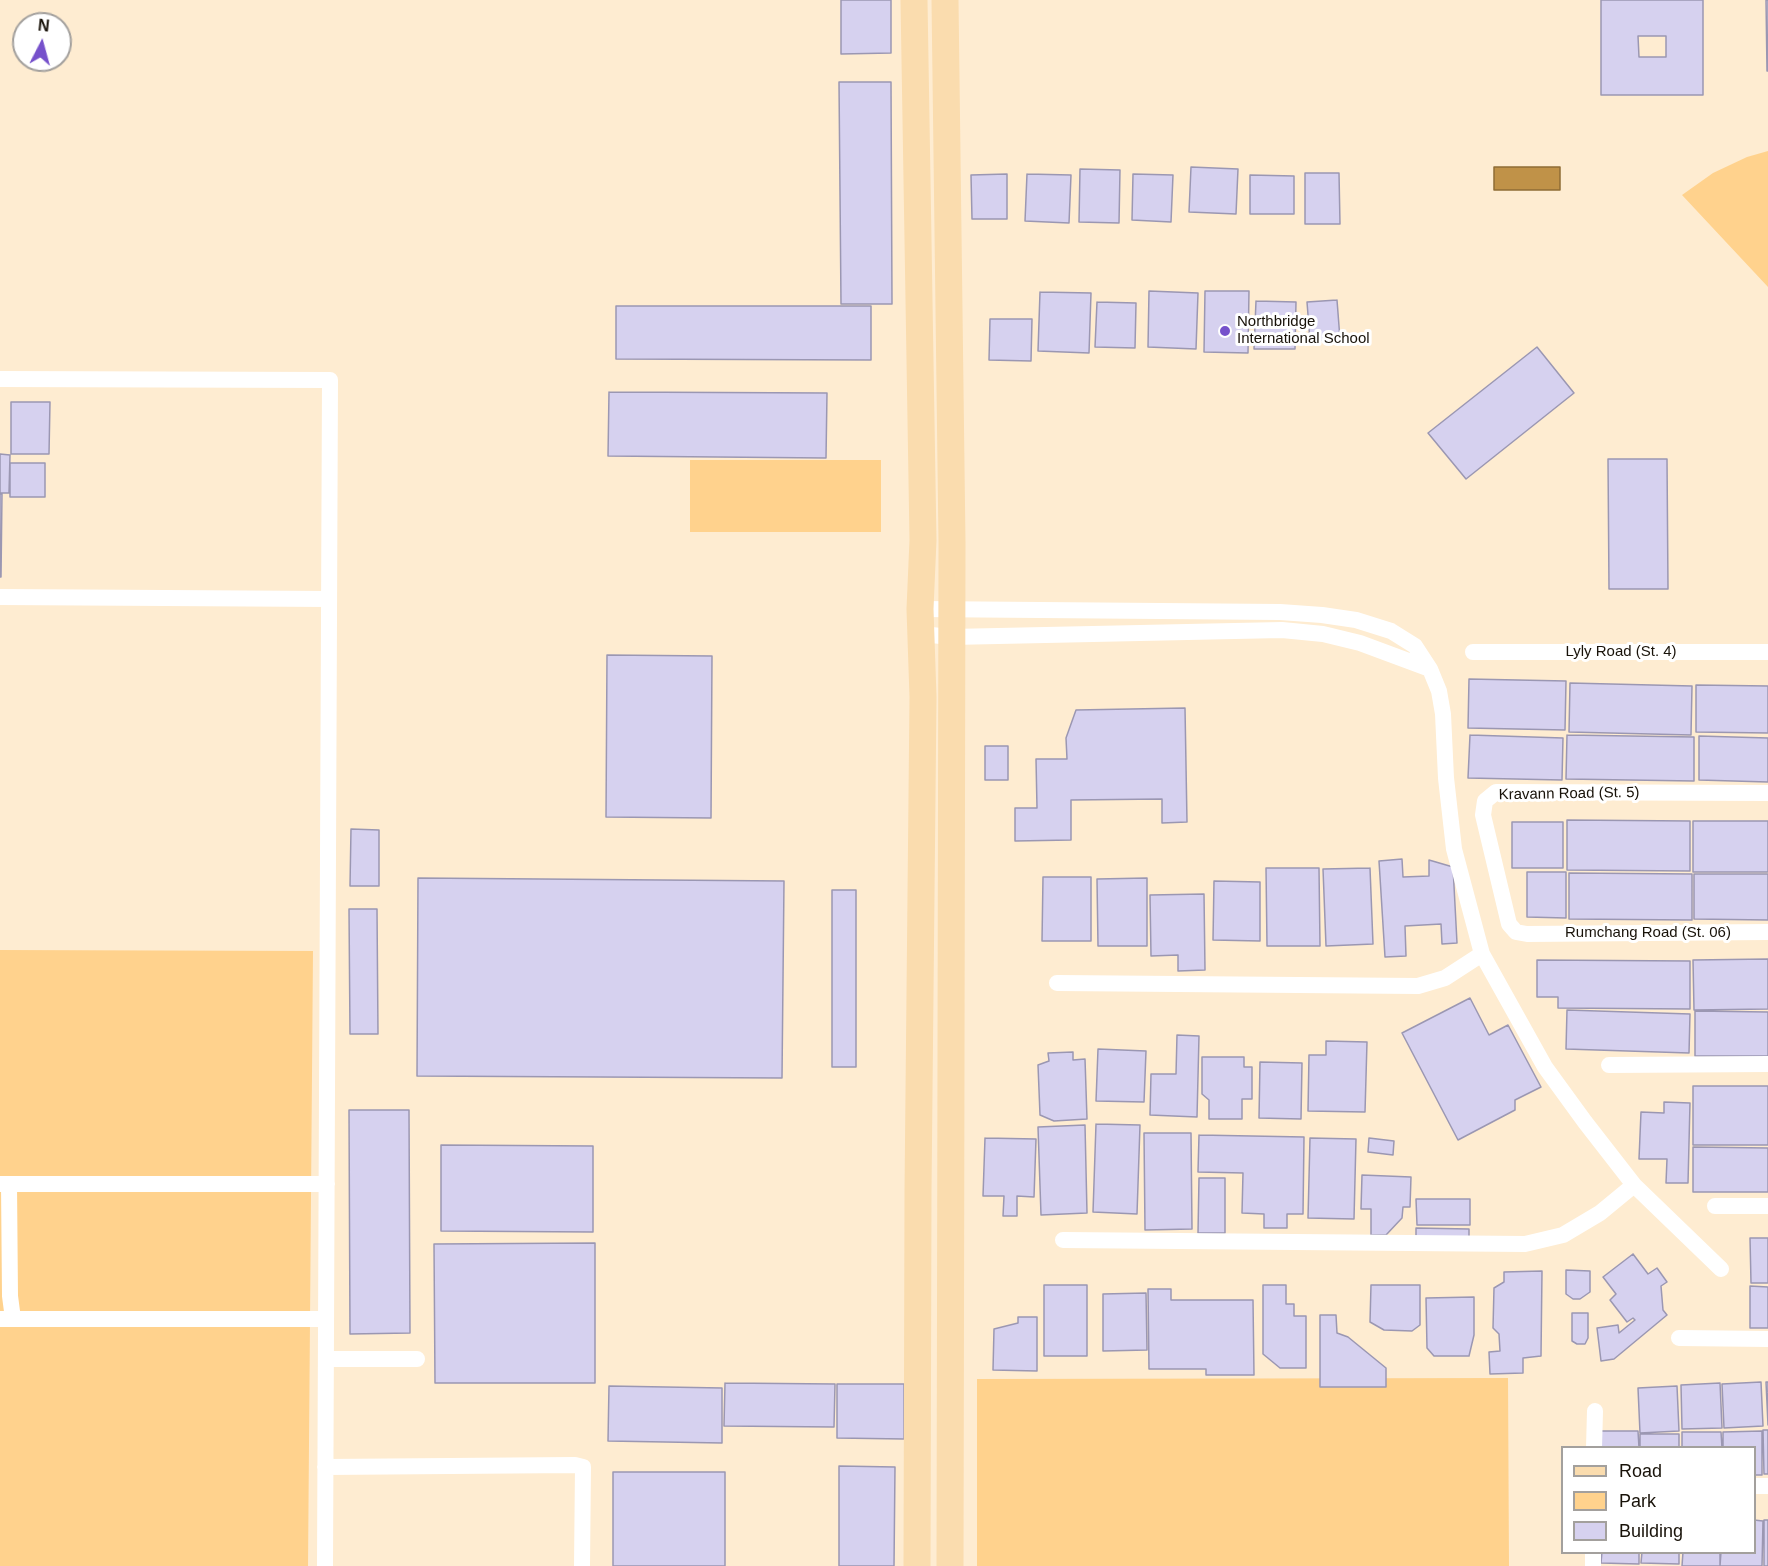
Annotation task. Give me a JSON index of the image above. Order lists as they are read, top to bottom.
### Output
{
  "streets": {
    "street": ["Lyly Road (St. 4)", "Kravann Road (St. 5)", "Rumchang Road (St. 06)"]
  },
  "crossings": [
    ["Kravann Road (St. 5)", "Rumchang Road (St. 06)"]
  ],
  "places": ["Northbridge International School"],
  "legend": ["Road", "Park", "Building"],
  "north": "top"
}
